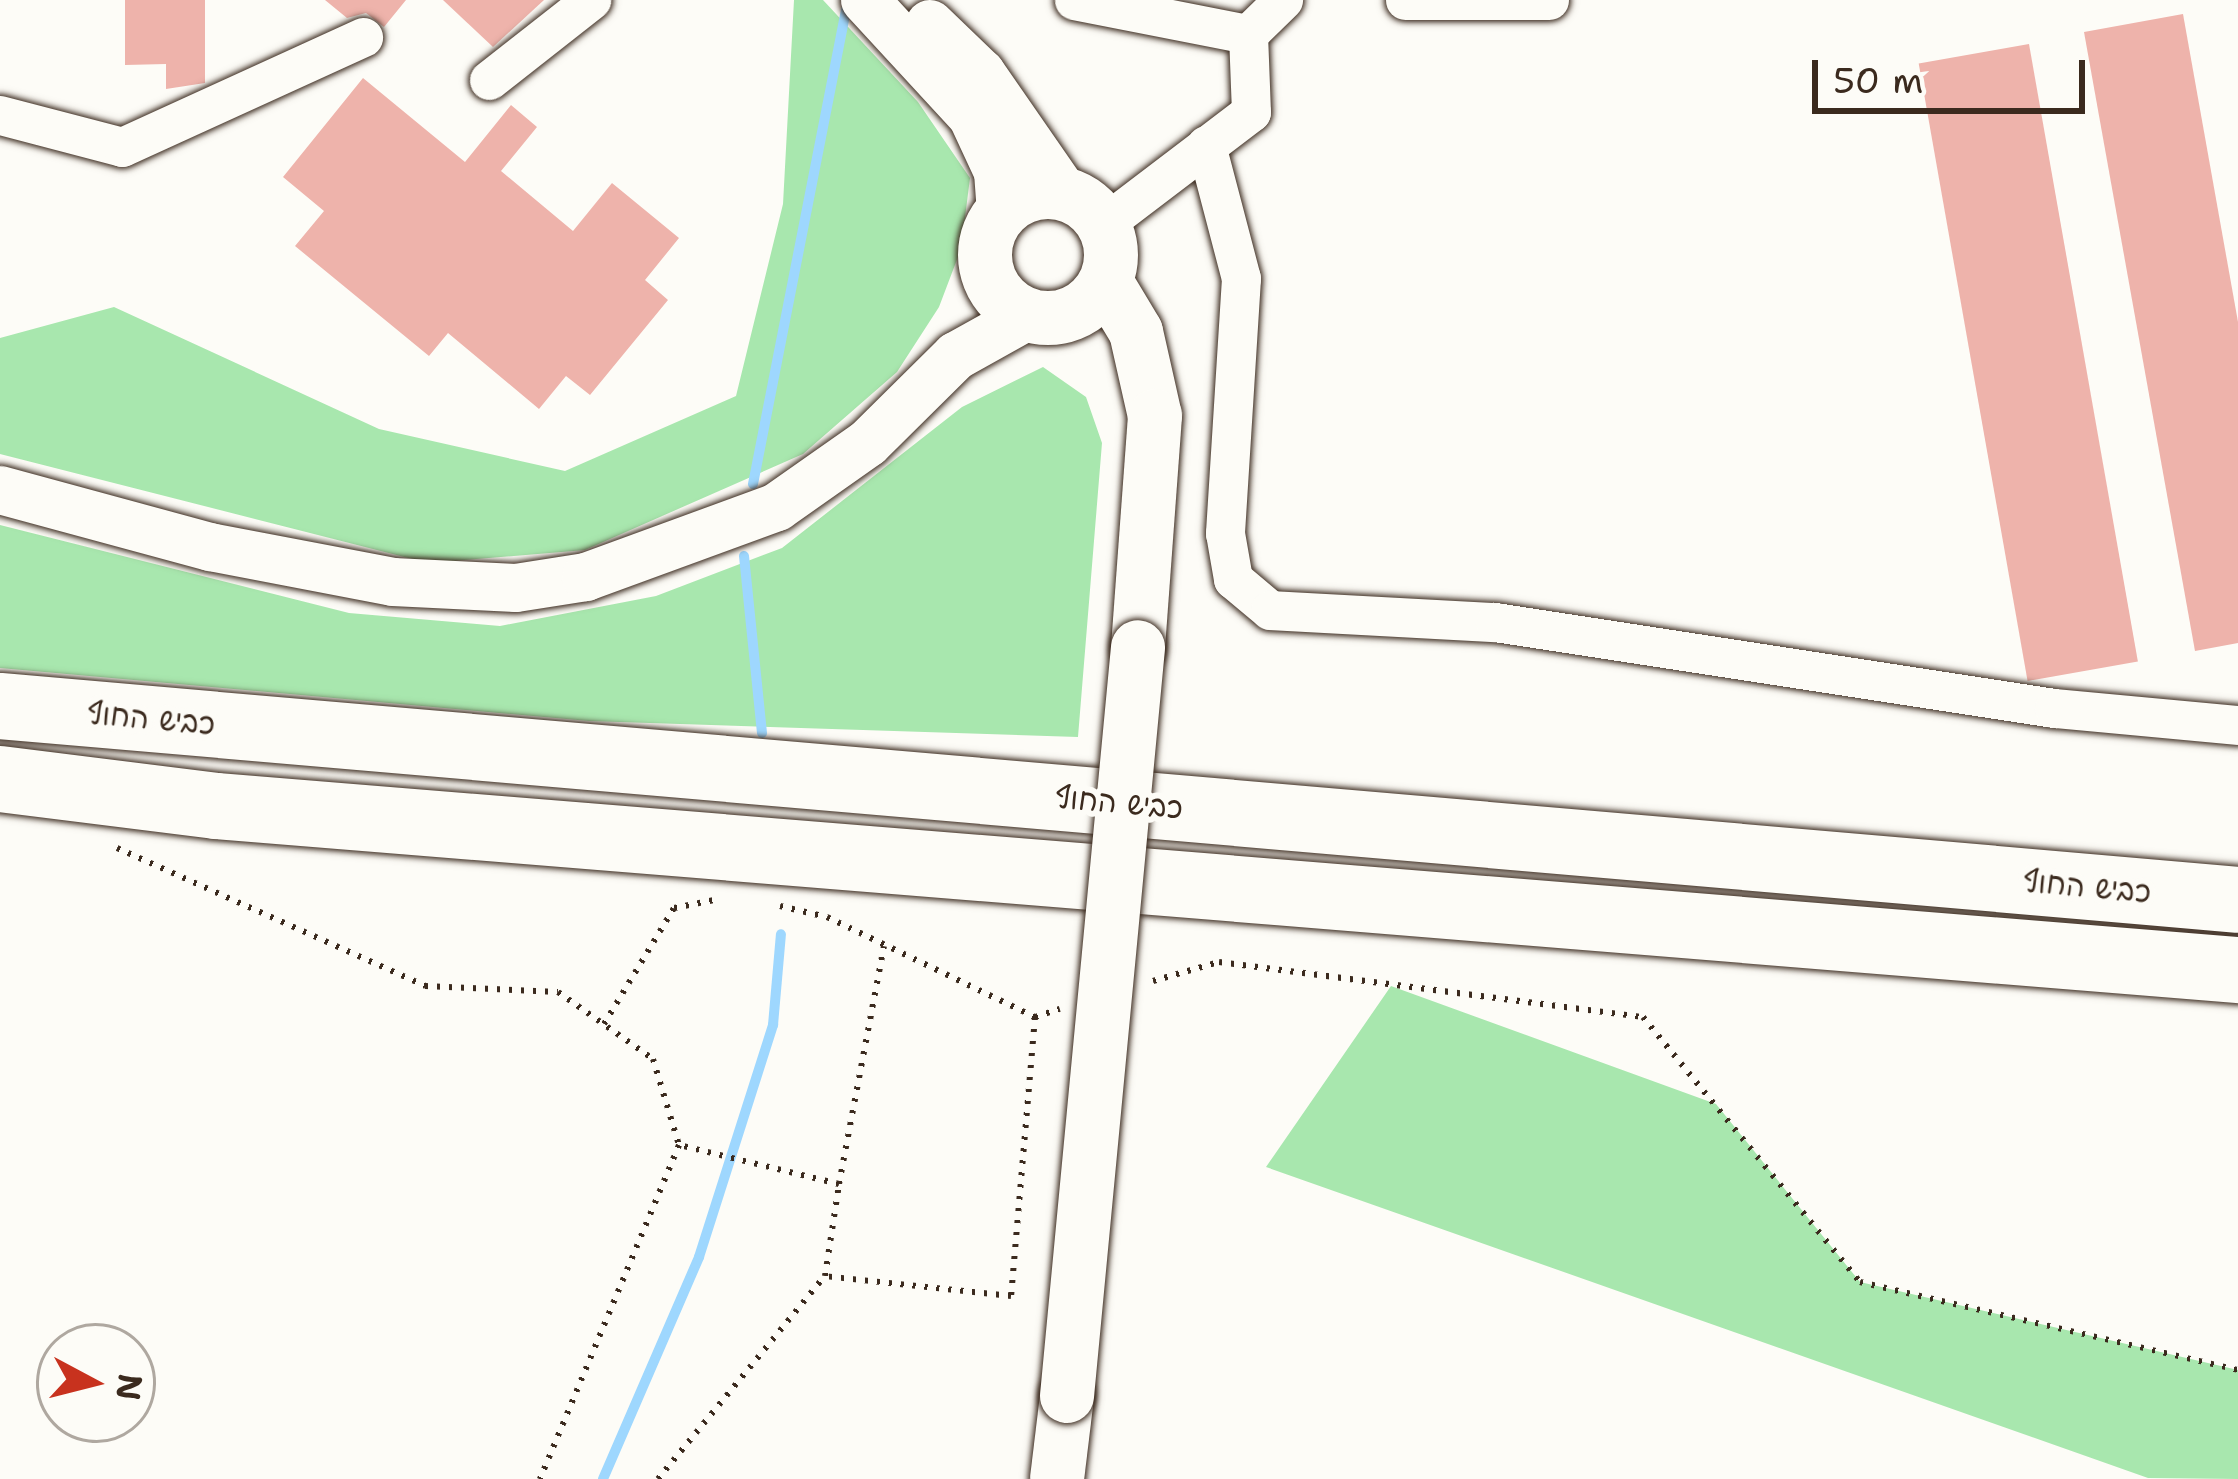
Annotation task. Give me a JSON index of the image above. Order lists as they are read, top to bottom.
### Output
{
  "streets": {
    "highway": ["כביש החוף"]
  },
  "scale_bar": "50 m",
  "north": "right"
}
